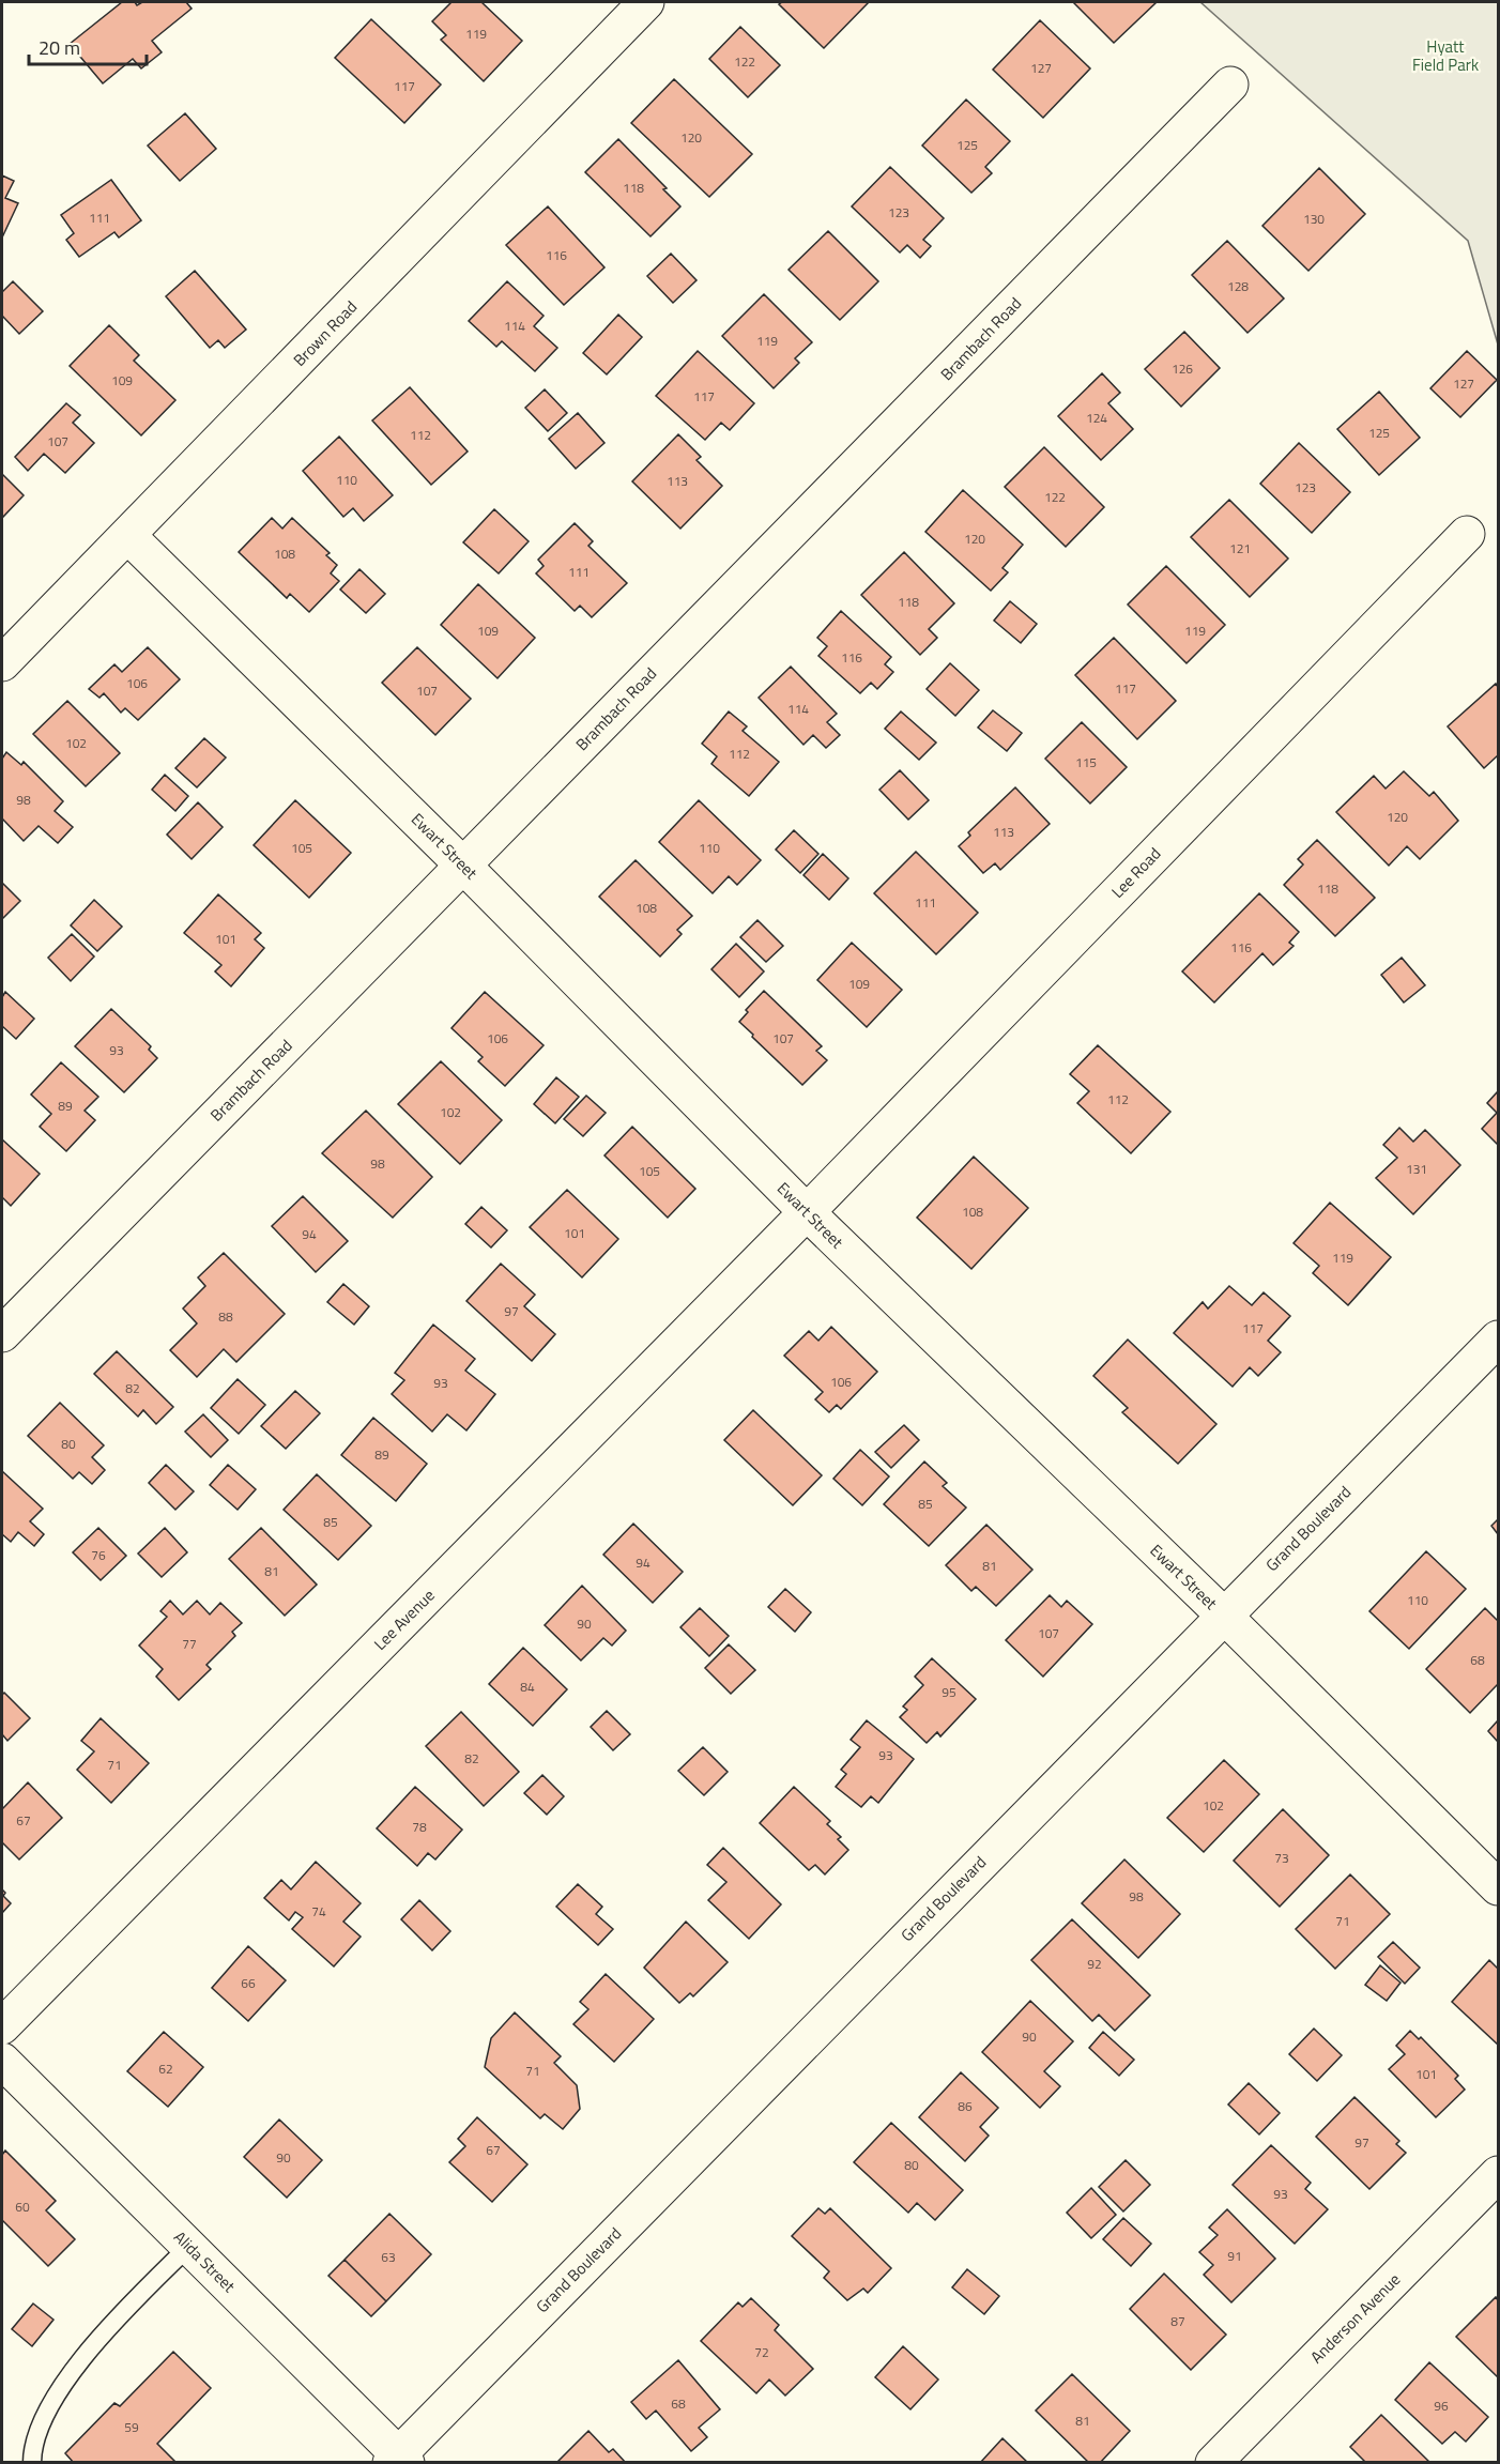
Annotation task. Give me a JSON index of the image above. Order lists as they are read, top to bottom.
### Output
{
  "streets": {
    "street": [
      "Brown Road",
      "Brambach Road",
      "Ewart Street",
      "Lee Road",
      "Grand Boulevard",
      "Lee Avenue",
      "Alida Street",
      "Anderson Avenue"
    ]
  },
  "crossings": [
    ["Brown Road", "Ewart Street"],
    ["Brambach Road", "Ewart Street"],
    ["Ewart Street", "Lee Road"],
    ["Ewart Street", "Grand Boulevard"],
    ["Ewart Street", "Lee Avenue"],
    ["Lee Road", "Lee Avenue"],
    ["Grand Boulevard", "Alida Street"]
  ],
  "parks": ["Hyatt Field Park"],
  "house_numbers": [
    "119",
    "122",
    "127",
    "117",
    "120",
    "125",
    "118",
    "123",
    "111",
    "130",
    "116",
    "128",
    "114",
    "119",
    "126",
    "109",
    "127",
    "117",
    "124",
    "125",
    "112",
    "107",
    "110",
    "113",
    "123",
    "122",
    "120",
    "121",
    "108",
    "111",
    "118",
    "109",
    "119",
    "116",
    "106",
    "117",
    "107",
    "114",
    "102",
    "112",
    "115",
    "98",
    "120",
    "113",
    "105",
    "110",
    "118",
    "111",
    "108",
    "101",
    "116",
    "109",
    "106",
    "107",
    "93",
    "112",
    "89",
    "102",
    "98",
    "131",
    "105",
    "108",
    "101",
    "94",
    "119",
    "97",
    "88",
    "117",
    "106",
    "93",
    "82",
    "80",
    "89",
    "85",
    "85",
    "76",
    "94",
    "81",
    "81",
    "110",
    "90",
    "107",
    "77",
    "68",
    "84",
    "95",
    "93",
    "82",
    "71",
    "102",
    "67",
    "78",
    "73",
    "98",
    "74",
    "71",
    "92",
    "66",
    "90",
    "62",
    "71",
    "101",
    "86",
    "97",
    "67",
    "90",
    "80",
    "93",
    "60",
    "91",
    "63",
    "87",
    "72",
    "68",
    "96",
    "81",
    "59"
  ],
  "scale_bar": "20 m"
}
